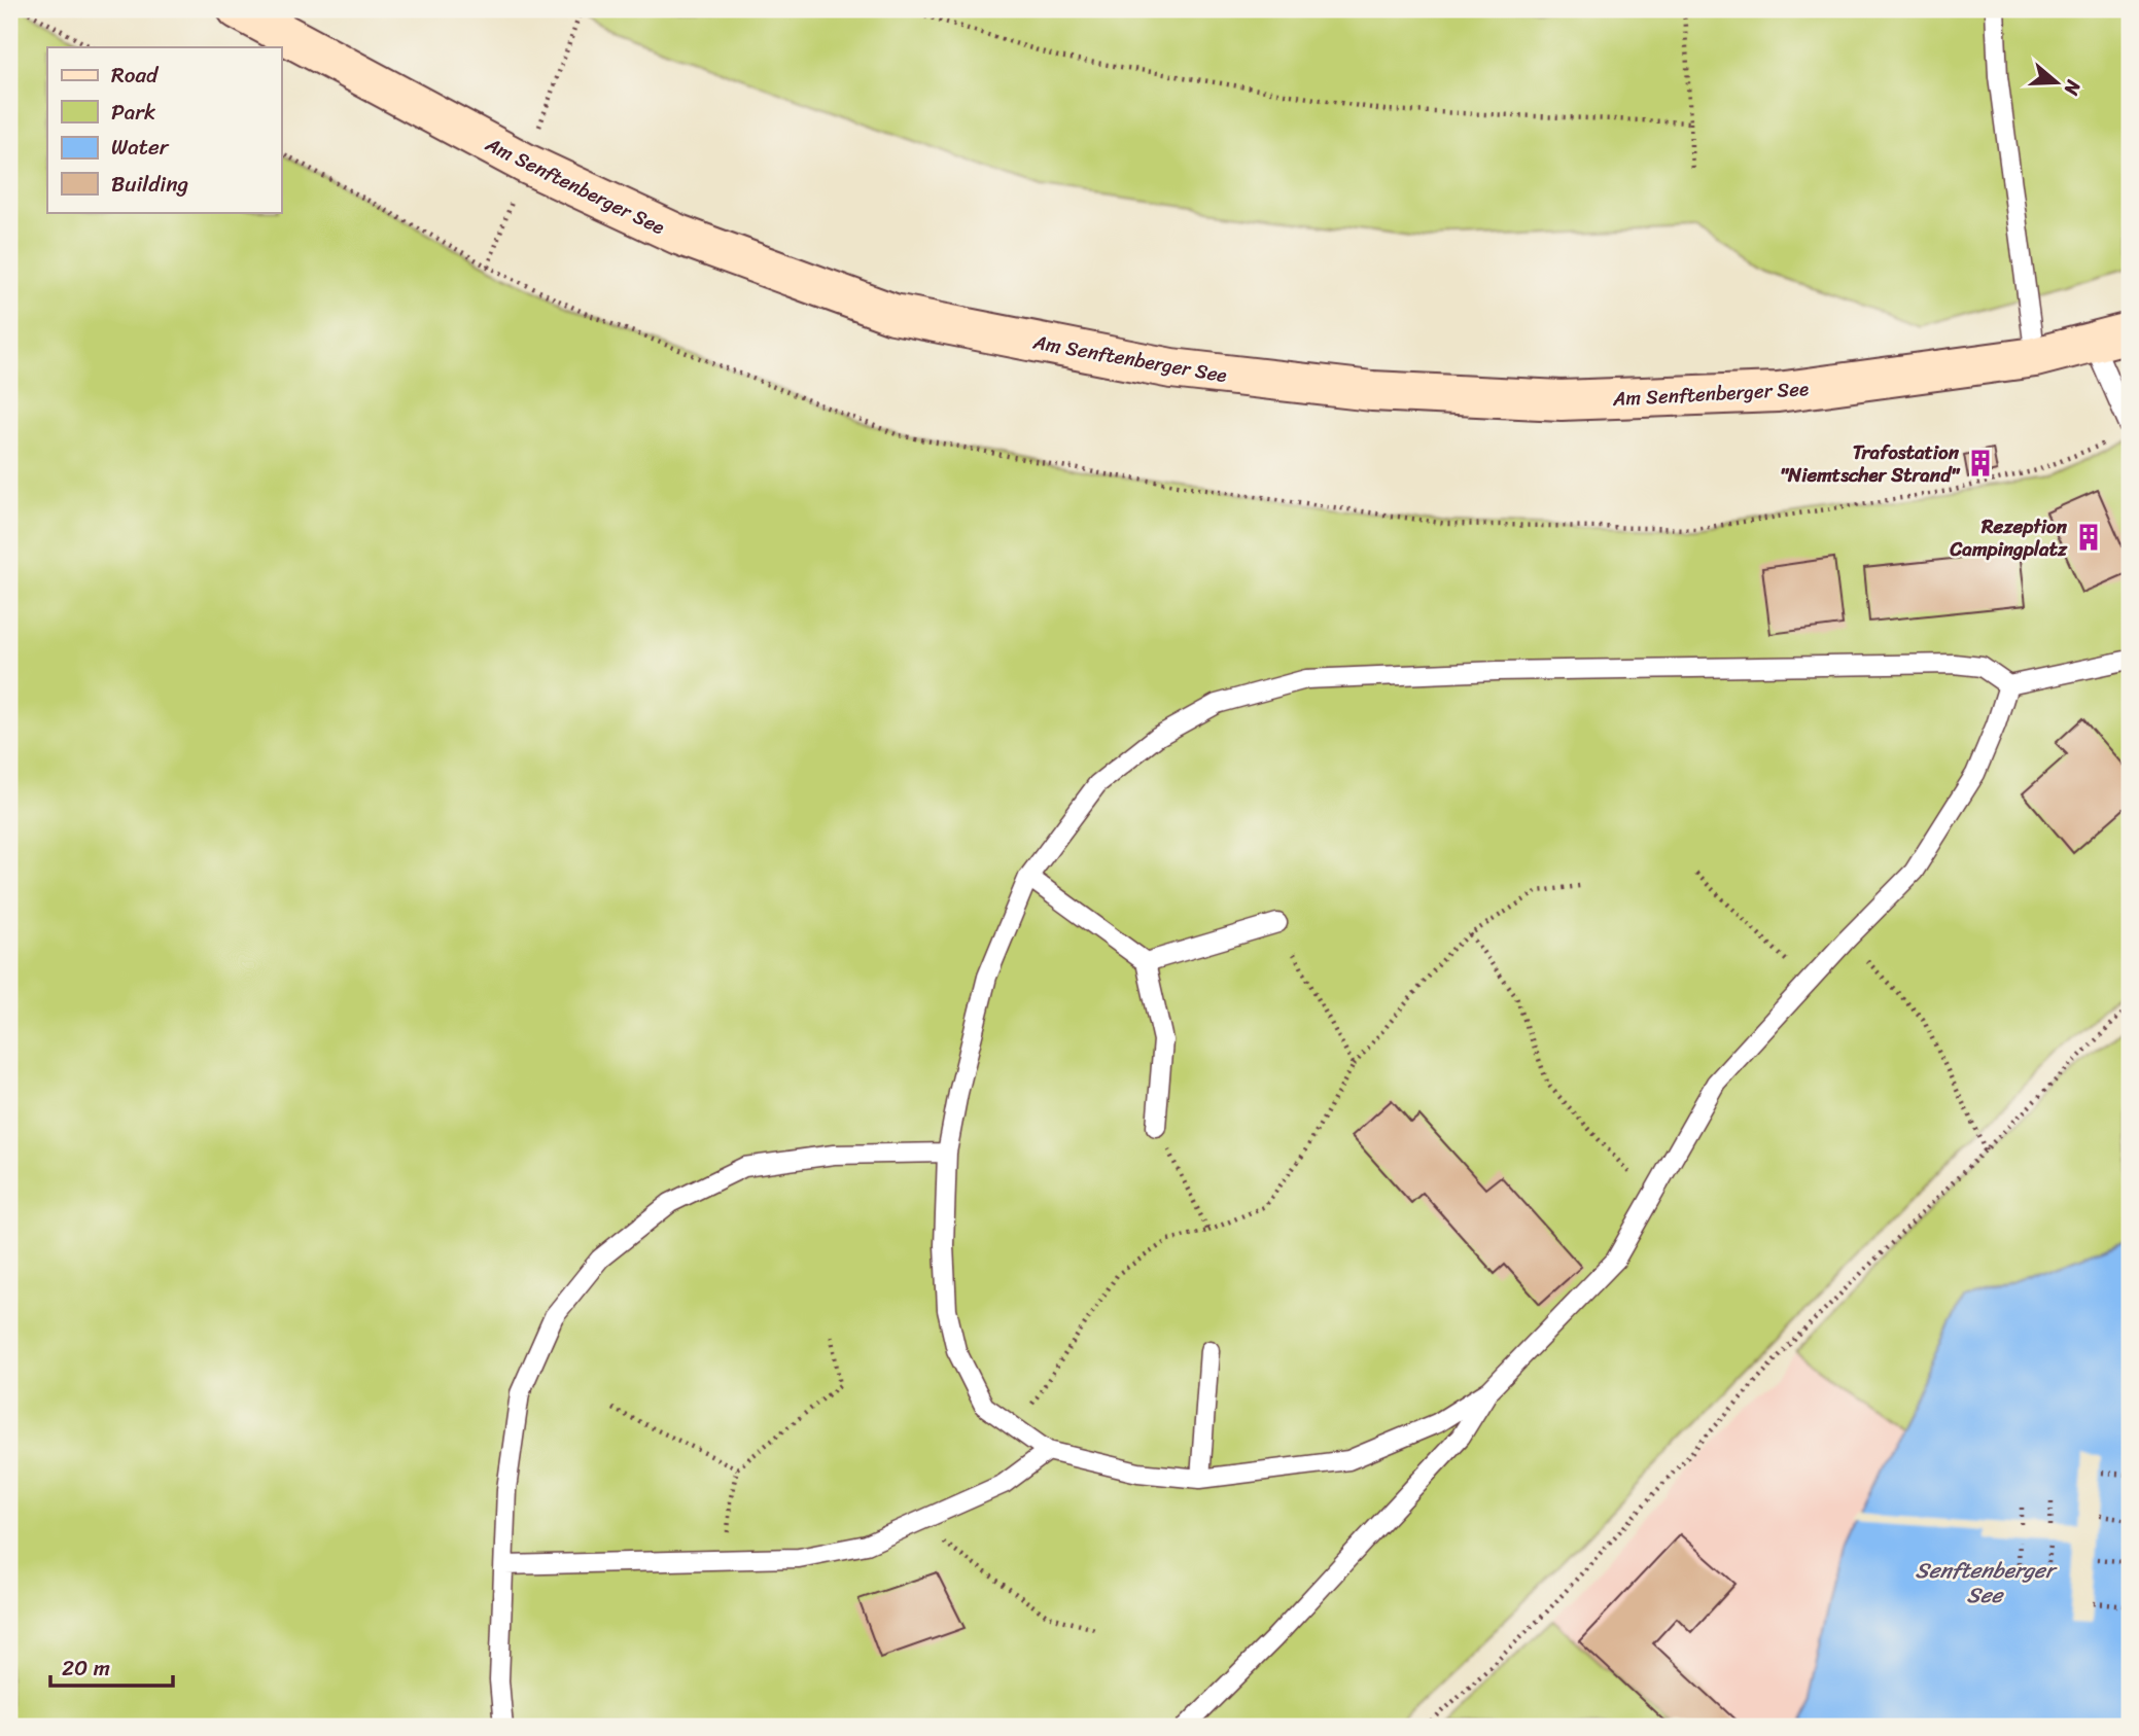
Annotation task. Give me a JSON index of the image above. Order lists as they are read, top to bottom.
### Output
{
  "streets": {
    "street": ["Am Senftenberger See"]
  },
  "water": ["Senftenberger See"],
  "places": {
    "building": ["Trafostation \"Niemtscher Strand\"", "Rezeption Campingplatz"]
  },
  "legend": [
    "Road",
    "Park",
    "Water",
    "Building"
  ],
  "scale_bar": "20 m",
  "north": "right"
}
